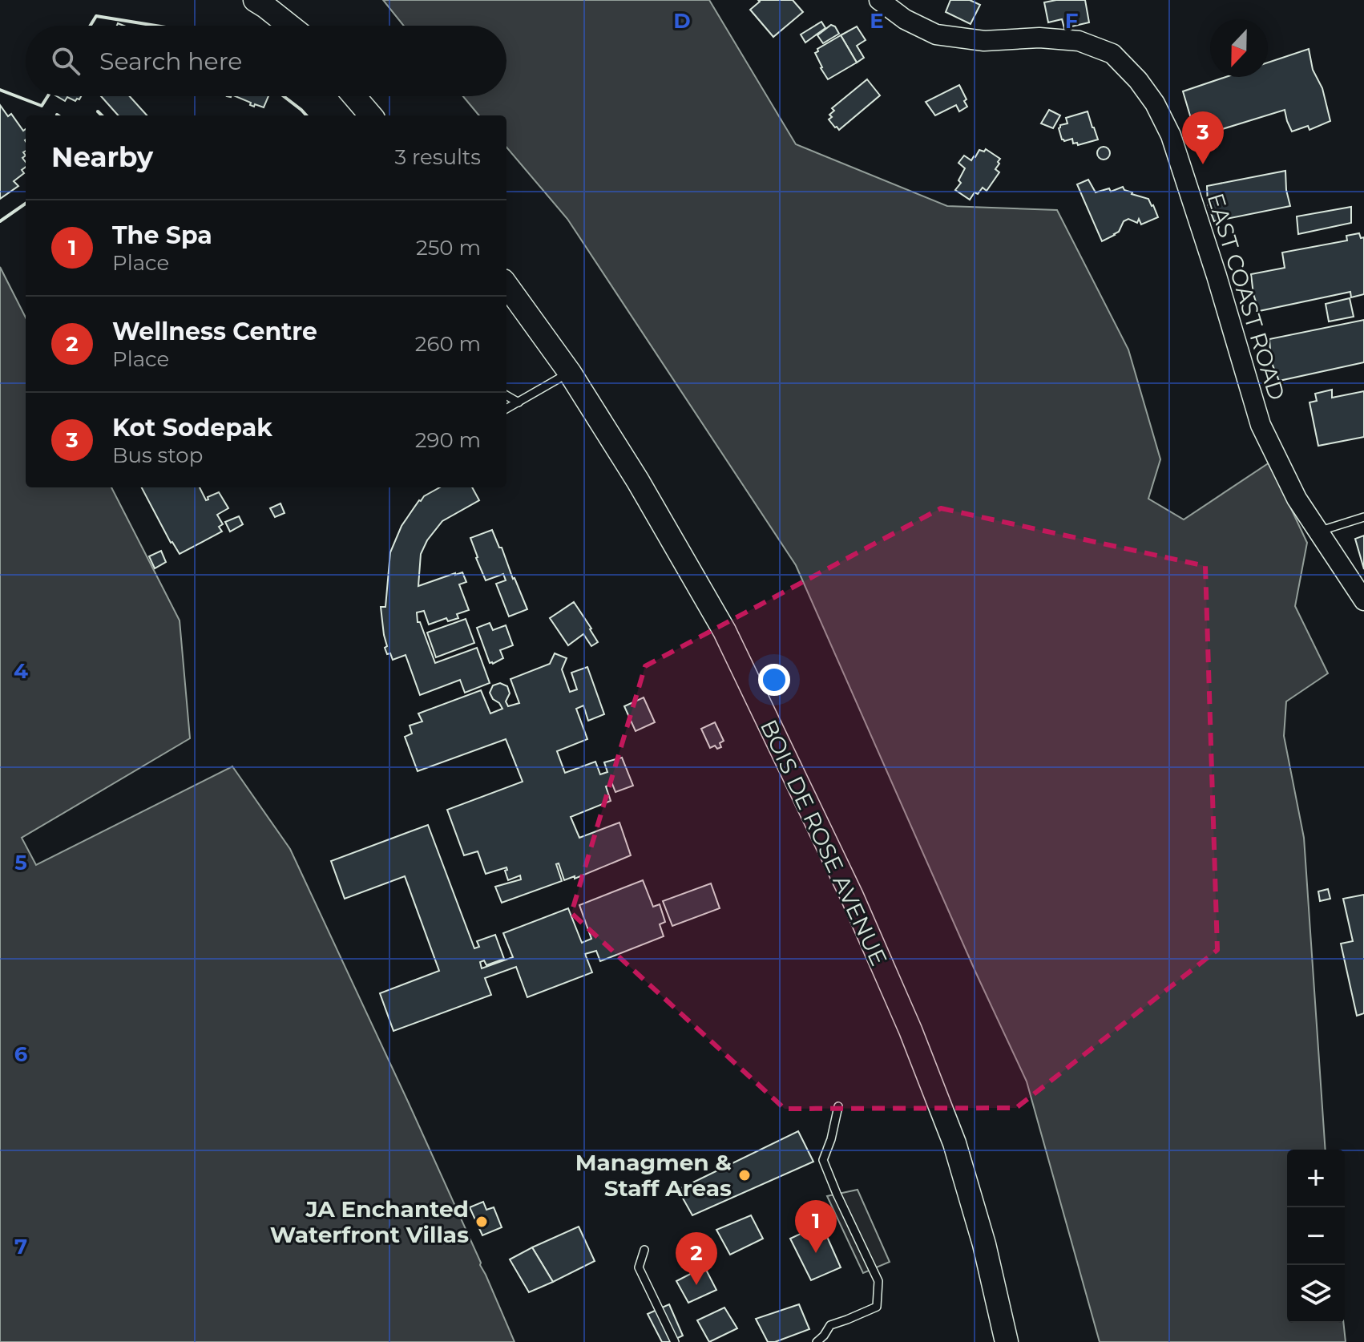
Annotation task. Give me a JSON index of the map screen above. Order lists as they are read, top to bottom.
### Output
{
  "streets": {
    "main road": ["EAST COAST ROAD", "BOIS DE ROSE AVENUE"]
  },
  "places": ["Managmen & Staff Areas", "JA Enchanted Waterfront Villas"],
  "north": "bottom",
  "page": {
    "search": "Search here",
    "pins": ["3", "1", "2"],
    "heading": ["Nearby", "3 results"],
    "list": [
      {
        "mark": "1",
        "name": "The Spa",
        "note": "Place",
        "value": "250 m"
      },
      {
        "mark": "2",
        "name": "Wellness Centre",
        "note": "Place",
        "value": "260 m"
      },
      {
        "mark": "3",
        "name": "Kot Sodepak",
        "note": "Bus stop",
        "value": "290 m"
      }
    ],
    "map_buttons": ["+", "−"]
  },
  "grid": {
    "columns": ["D", "E", "F"],
    "rows": [
      "4",
      "5",
      "6",
      "7"
    ]
  }
}
